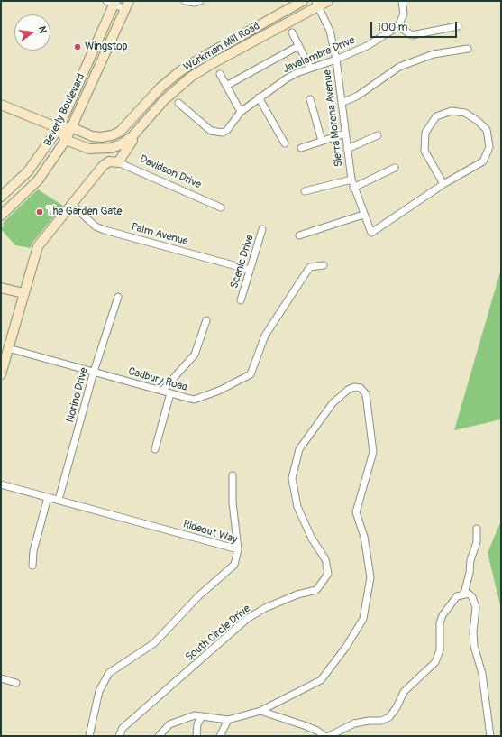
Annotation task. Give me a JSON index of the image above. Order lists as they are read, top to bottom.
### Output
{
  "streets": {
    "main road": ["Workman Mill Road", "Beverly Boulevard"],
    "street": [
      "Javalambre Drive",
      "Sierra Morena Avenue",
      "Davidson Drive",
      "Palm Avenue",
      "Scenic Drive",
      "Cadbury Road",
      "Norino Drive",
      "Rideout Way",
      "South Circle Drive"
    ]
  },
  "crossings": [
    ["Workman Mill Road", "Beverly Boulevard"],
    ["Workman Mill Road", "Sierra Morena Avenue"],
    ["Javalambre Drive", "Sierra Morena Avenue"],
    ["Palm Avenue", "Scenic Drive"],
    ["Cadbury Road", "Norino Drive"],
    ["Norino Drive", "Rideout Way"]
  ],
  "places": ["Wingstop", "The Garden Gate"],
  "scale_bar": "100 m",
  "north": "right"
}
